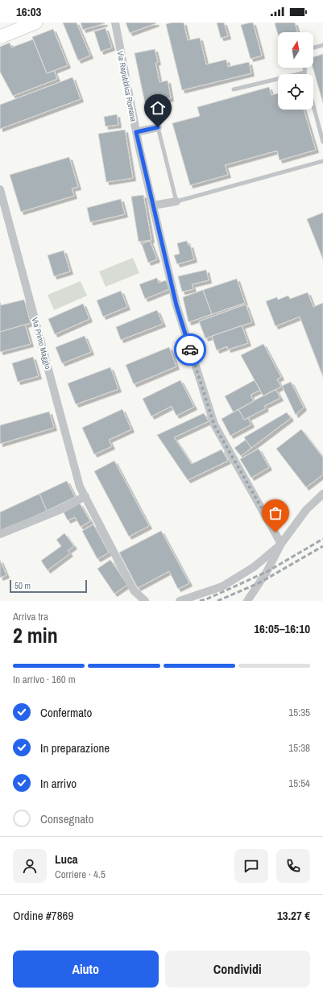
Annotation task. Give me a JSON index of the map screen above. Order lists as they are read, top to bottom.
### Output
{
  "streets": {
    "street": ["Via Repubblica Romana", "Via Primo Maggio"]
  },
  "scale_bar": "50 m",
  "north": "top",
  "page": {
    "status": "16:03",
    "scale": "50 m",
    "heading": ["2 min", "Arriva tra", "16:05–16:10"],
    "panel": [
      "Luca",
      "Corriere · 4.5",
      "Ordine #7869",
      "13.27 €"
    ],
    "bar": "In arrivo · 160 m",
    "list": [
      ["Confermato", "15:35"],
      ["In preparazione", "15:38"],
      ["In arrivo", "15:54"],
      "Consegnato"
    ],
    "buttons": ["Aiuto", "Condividi"]
  }
}
